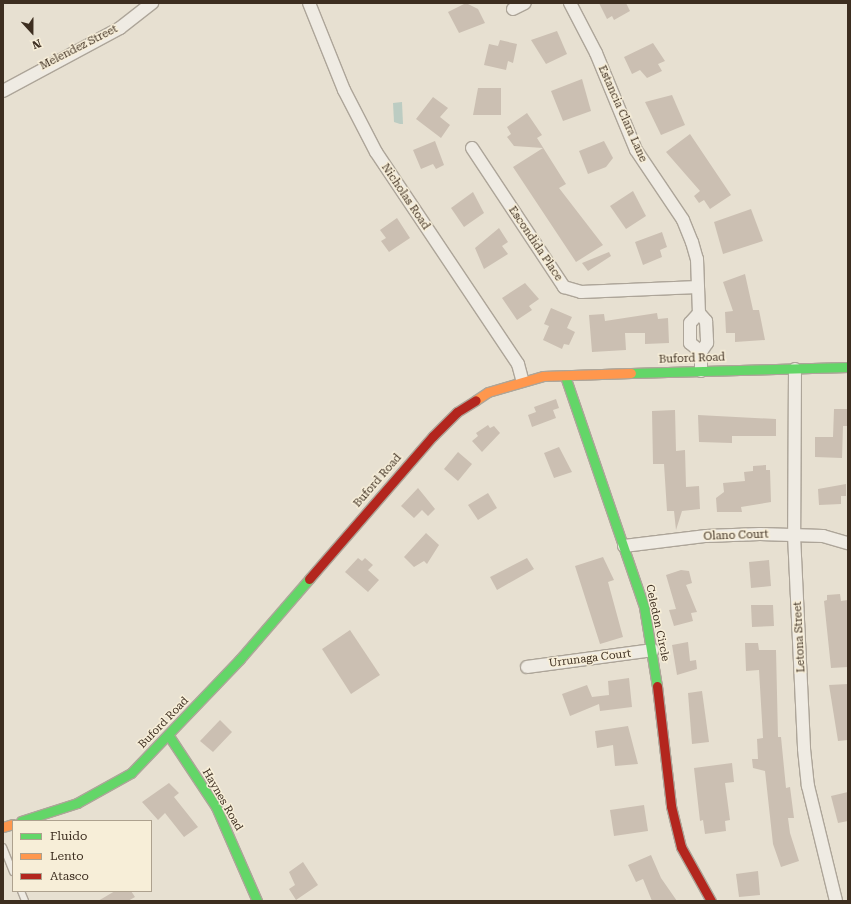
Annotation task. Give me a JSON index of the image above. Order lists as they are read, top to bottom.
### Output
{
  "streets": {
    "street": [
      "Melendez Street",
      "Estancia Clara Lane",
      "Nicholas Road",
      "Escondida Place",
      "Buford Road",
      "Olano Court",
      "Celedon Circle",
      "Letona Street",
      "Urrunaga Court",
      "Haynes Road"
    ]
  },
  "crossings": [
    ["Estancia Clara Lane", "Escondida Place"],
    ["Estancia Clara Lane", "Buford Road"],
    ["Nicholas Road", "Buford Road"],
    ["Buford Road", "Celedon Circle"],
    ["Buford Road", "Letona Street"],
    ["Buford Road", "Haynes Road"],
    ["Olano Court", "Celedon Circle"],
    ["Olano Court", "Letona Street"],
    ["Celedon Circle", "Urrunaga Court"]
  ],
  "legend": ["Fluido", "Lento", "Atasco"],
  "north": "bottom"
}
